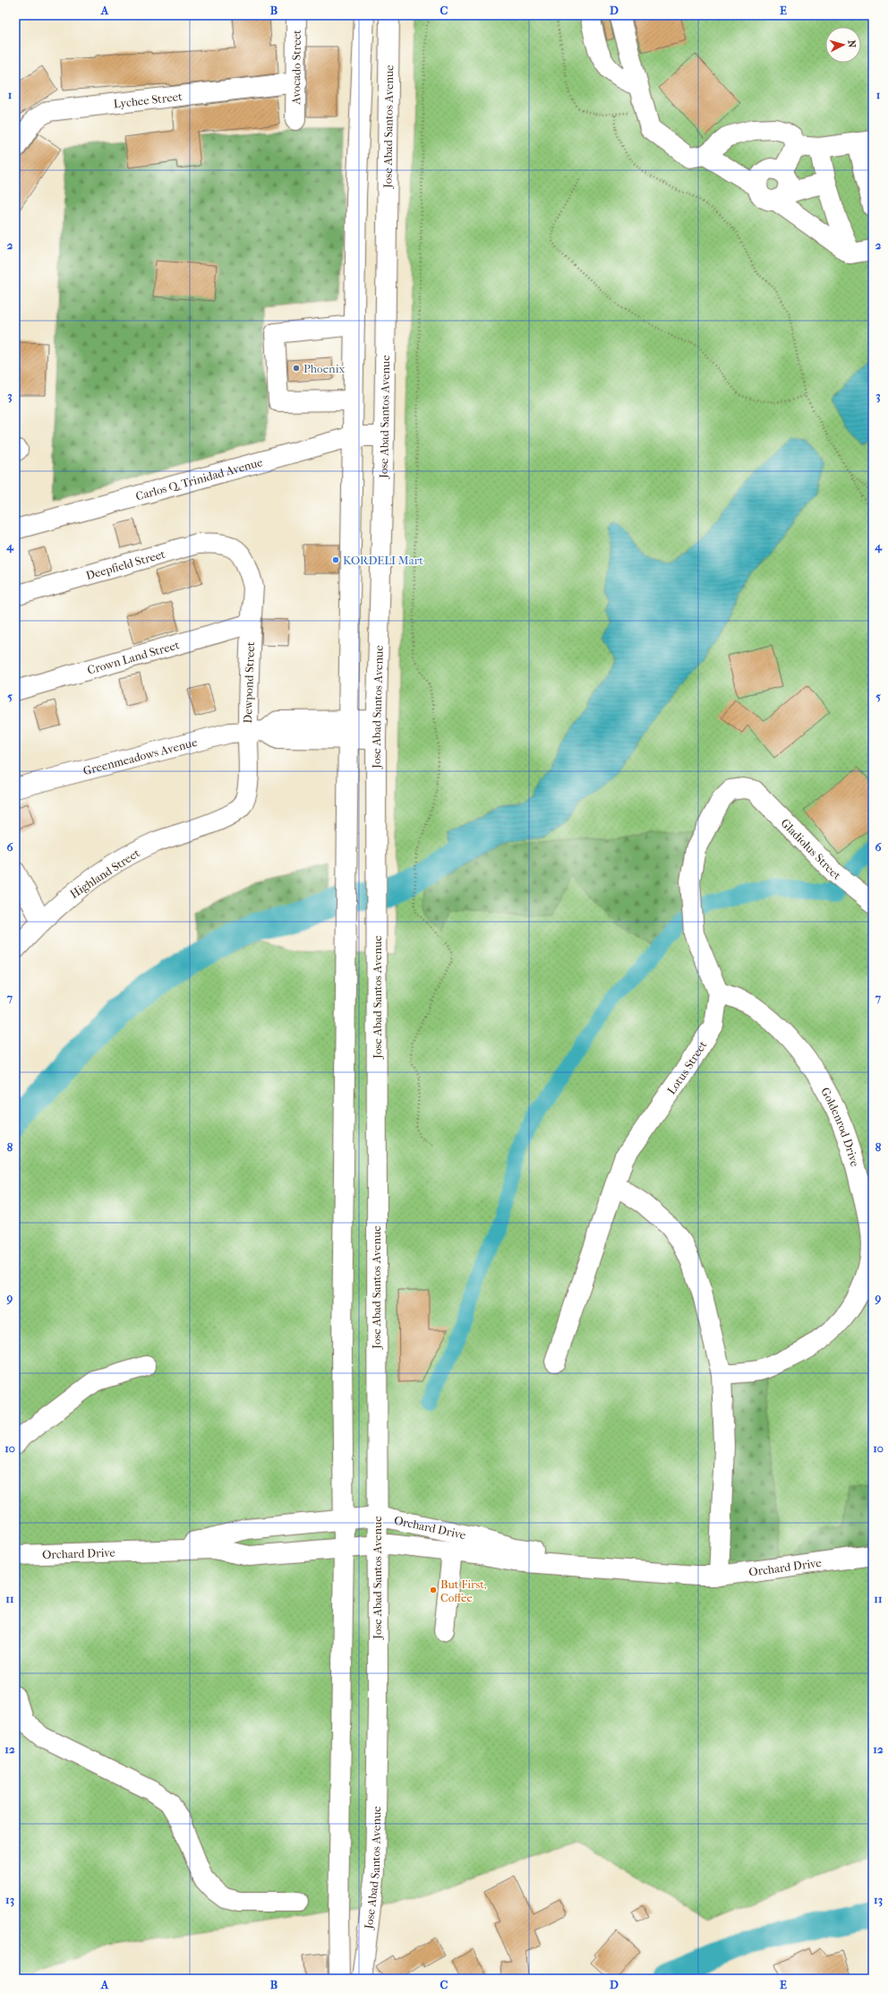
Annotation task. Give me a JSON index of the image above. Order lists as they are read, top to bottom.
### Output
{
  "streets": {
    "street": [
      "Avocado Street",
      "Lychee Street",
      "Jose Abad Santos Avenue",
      "Carlos Q. Trinidad Avenue",
      "Deepfield Street",
      "Crown Land Street",
      "Dewpond Street",
      "Greenmeadows Avenue",
      "Gladiolus Street",
      "Highland Street",
      "Lotus Street",
      "Goldenrod Drive",
      "Orchard Drive"
    ]
  },
  "crossings": [
    ["Avocado Street", "Lychee Street"],
    ["Jose Abad Santos Avenue", "Carlos Q. Trinidad Avenue"],
    ["Jose Abad Santos Avenue", "Greenmeadows Avenue"],
    ["Jose Abad Santos Avenue", "Orchard Drive"],
    ["Deepfield Street", "Dewpond Street"],
    ["Crown Land Street", "Dewpond Street"],
    ["Dewpond Street", "Greenmeadows Avenue"],
    ["Dewpond Street", "Highland Street"],
    ["Gladiolus Street", "Lotus Street"],
    ["Gladiolus Street", "Goldenrod Drive"],
    ["Lotus Street", "Goldenrod Drive"]
  ],
  "places": ["Phoenix", "KORDELI Mart", "But First, Coffee"],
  "north": "right",
  "grid": {
    "columns": [
      "A",
      "B",
      "C",
      "D",
      "E"
    ],
    "rows": [
      "1",
      "2",
      "3",
      "4",
      "5",
      "6",
      "7",
      "8",
      "9",
      "10",
      "11",
      "12",
      "13"
    ]
  }
}
